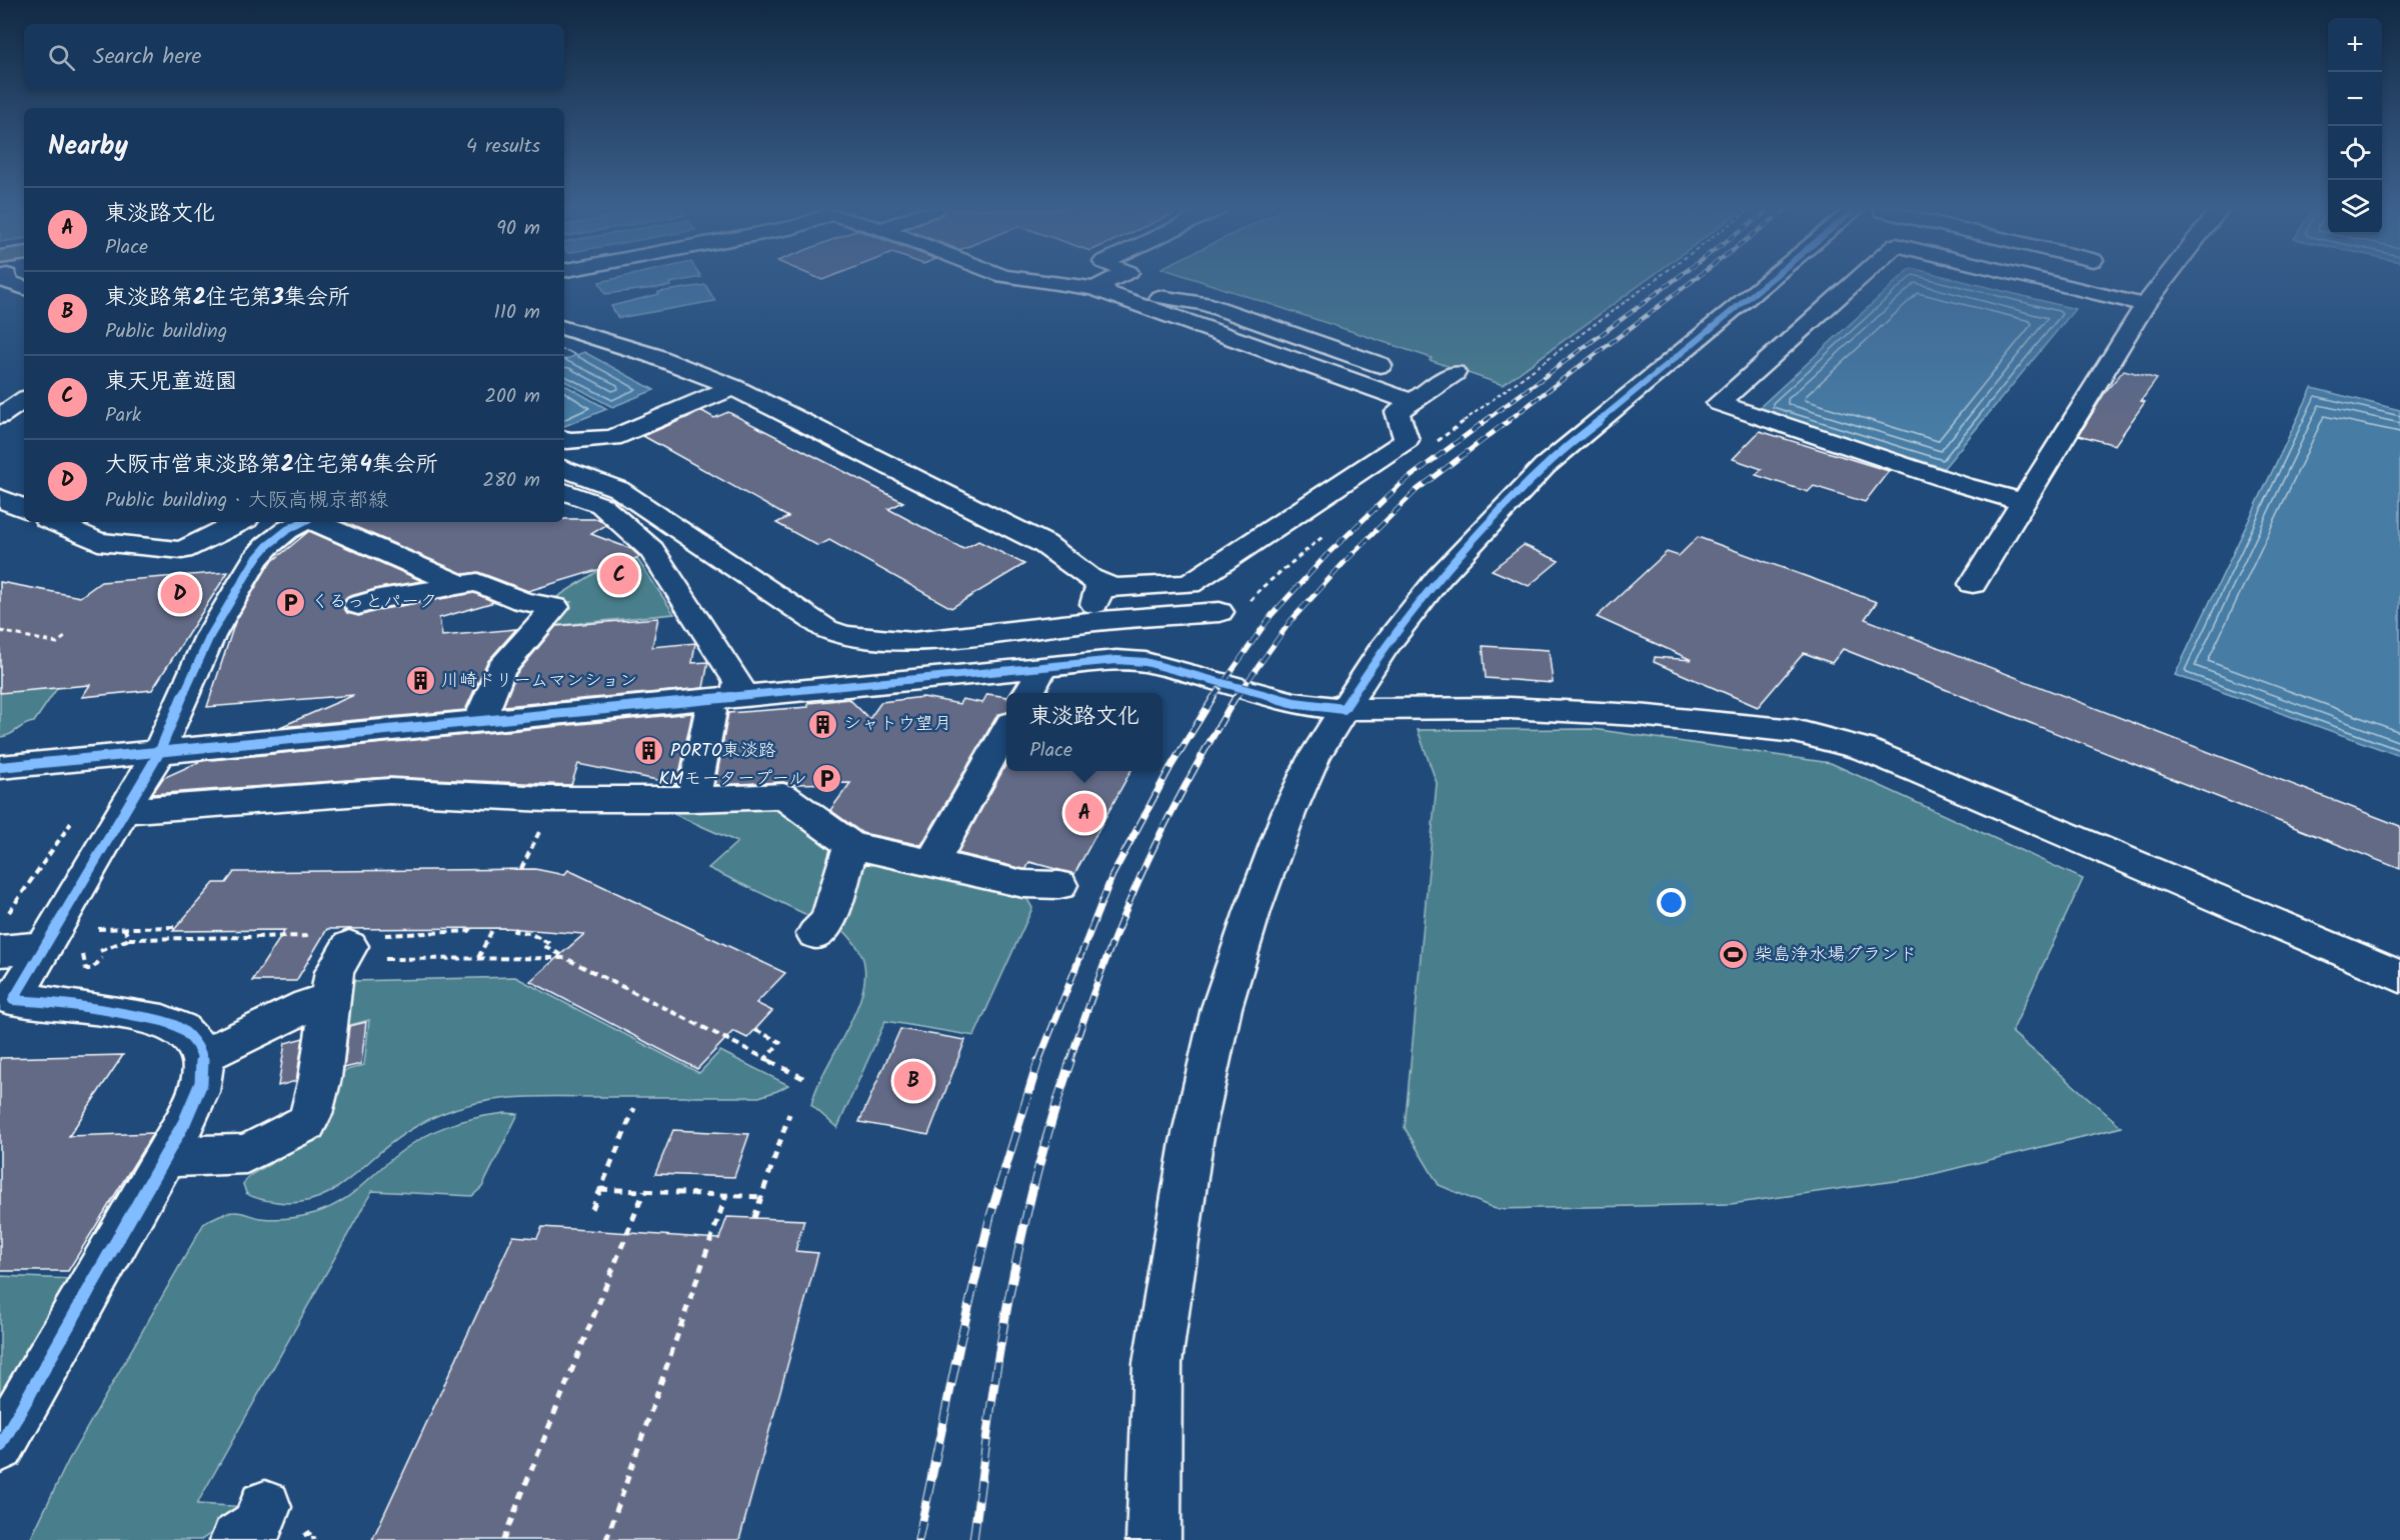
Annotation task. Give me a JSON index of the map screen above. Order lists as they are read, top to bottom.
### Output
{
  "places": {
    "parking": ["くるっとパーク", "KMモータープール"],
    "building": ["川崎ドリームマンション", "シャトウ望月", "PORTO東淡路"],
    "sports": ["柴島浄水場グランド"]
  },
  "page": {
    "map_buttons": ["+", "−"],
    "search": "Search here",
    "heading": ["Nearby", "4 results"],
    "list": [
      {
        "mark": "A",
        "name": "東淡路文化",
        "note": "Place",
        "value": "90 m"
      },
      {
        "mark": "B",
        "name": "東淡路第2住宅第3集会所",
        "note": "Public building",
        "value": "110 m"
      },
      {
        "mark": "C",
        "name": "東天児童遊園",
        "note": "Park",
        "value": "200 m"
      },
      {
        "mark": "D",
        "name": "大阪市営東淡路第2住宅第4集会所",
        "note": "Public building · 大阪高槻京都線",
        "value": "280 m"
      }
    ],
    "pins": [
      "C",
      "D",
      "A",
      "B"
    ],
    "popup": ["東淡路文化", "Place"]
  }
}
